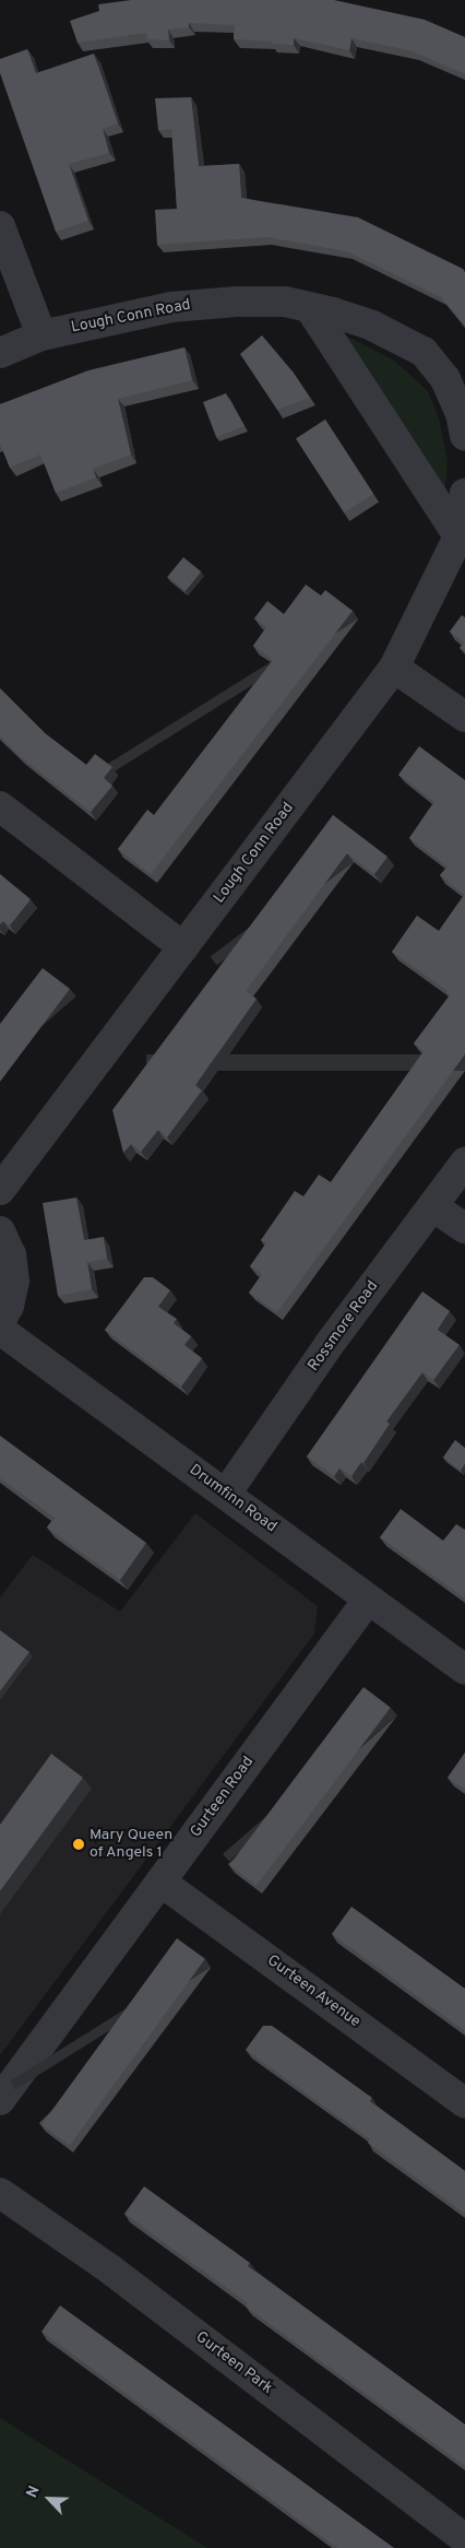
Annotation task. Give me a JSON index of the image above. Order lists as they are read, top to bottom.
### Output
{
  "streets": {
    "street": [
      "Lough Conn Road",
      "Rossmore Road",
      "Drumfinn Road",
      "Gurteen Road",
      "Gurteen Avenue",
      "Gurteen Park"
    ]
  },
  "crossings": [
    ["Rossmore Road", "Drumfinn Road"],
    ["Drumfinn Road", "Gurteen Road"],
    ["Gurteen Road", "Gurteen Avenue"]
  ],
  "places": ["Mary Queen of Angels 1"],
  "north": "top left"
}
